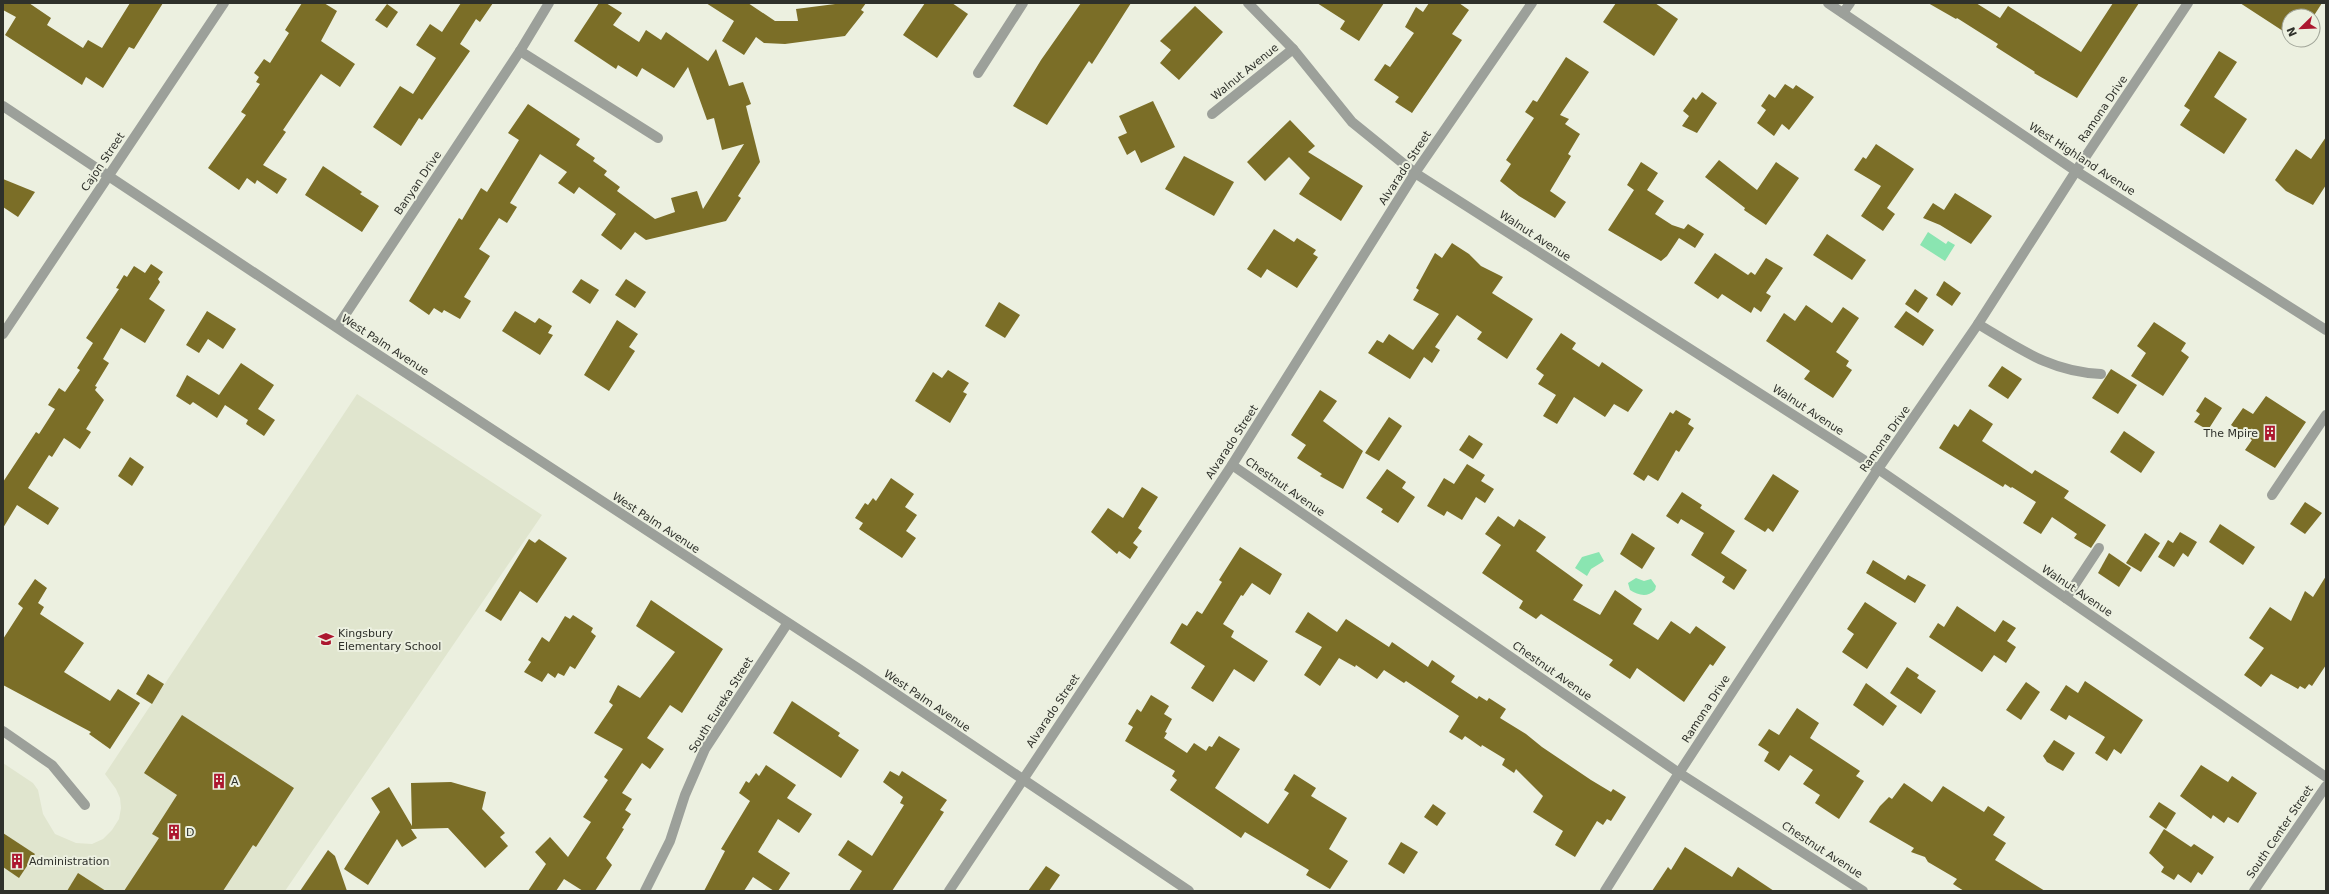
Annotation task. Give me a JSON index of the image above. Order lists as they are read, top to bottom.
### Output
{
  "streets": {
    "street": [
      "Walnut Avenue",
      "Ramona Drive",
      "West Highland Avenue",
      "Cajon Street",
      "Alvarado Street",
      "Banyan Drive",
      "West Palm Avenue",
      "Chestnut Avenue",
      "South Eureka Street",
      "South Center Street"
    ]
  },
  "crossings": [
    ["Walnut Avenue", "Ramona Drive"],
    ["Walnut Avenue", "Alvarado Street"],
    ["Ramona Drive", "West Highland Avenue"],
    ["Ramona Drive", "Chestnut Avenue"],
    ["Cajon Street", "West Palm Avenue"],
    ["Alvarado Street", "West Palm Avenue"],
    ["Alvarado Street", "Chestnut Avenue"],
    ["Banyan Drive", "West Palm Avenue"],
    ["West Palm Avenue", "South Eureka Street"]
  ],
  "places": {
    "building": [
      "The Mpire",
      "A",
      "D",
      "Administration"
    ],
    "school or university": ["Kingsbury Elementary School"]
  },
  "north": "bottom left"
}
